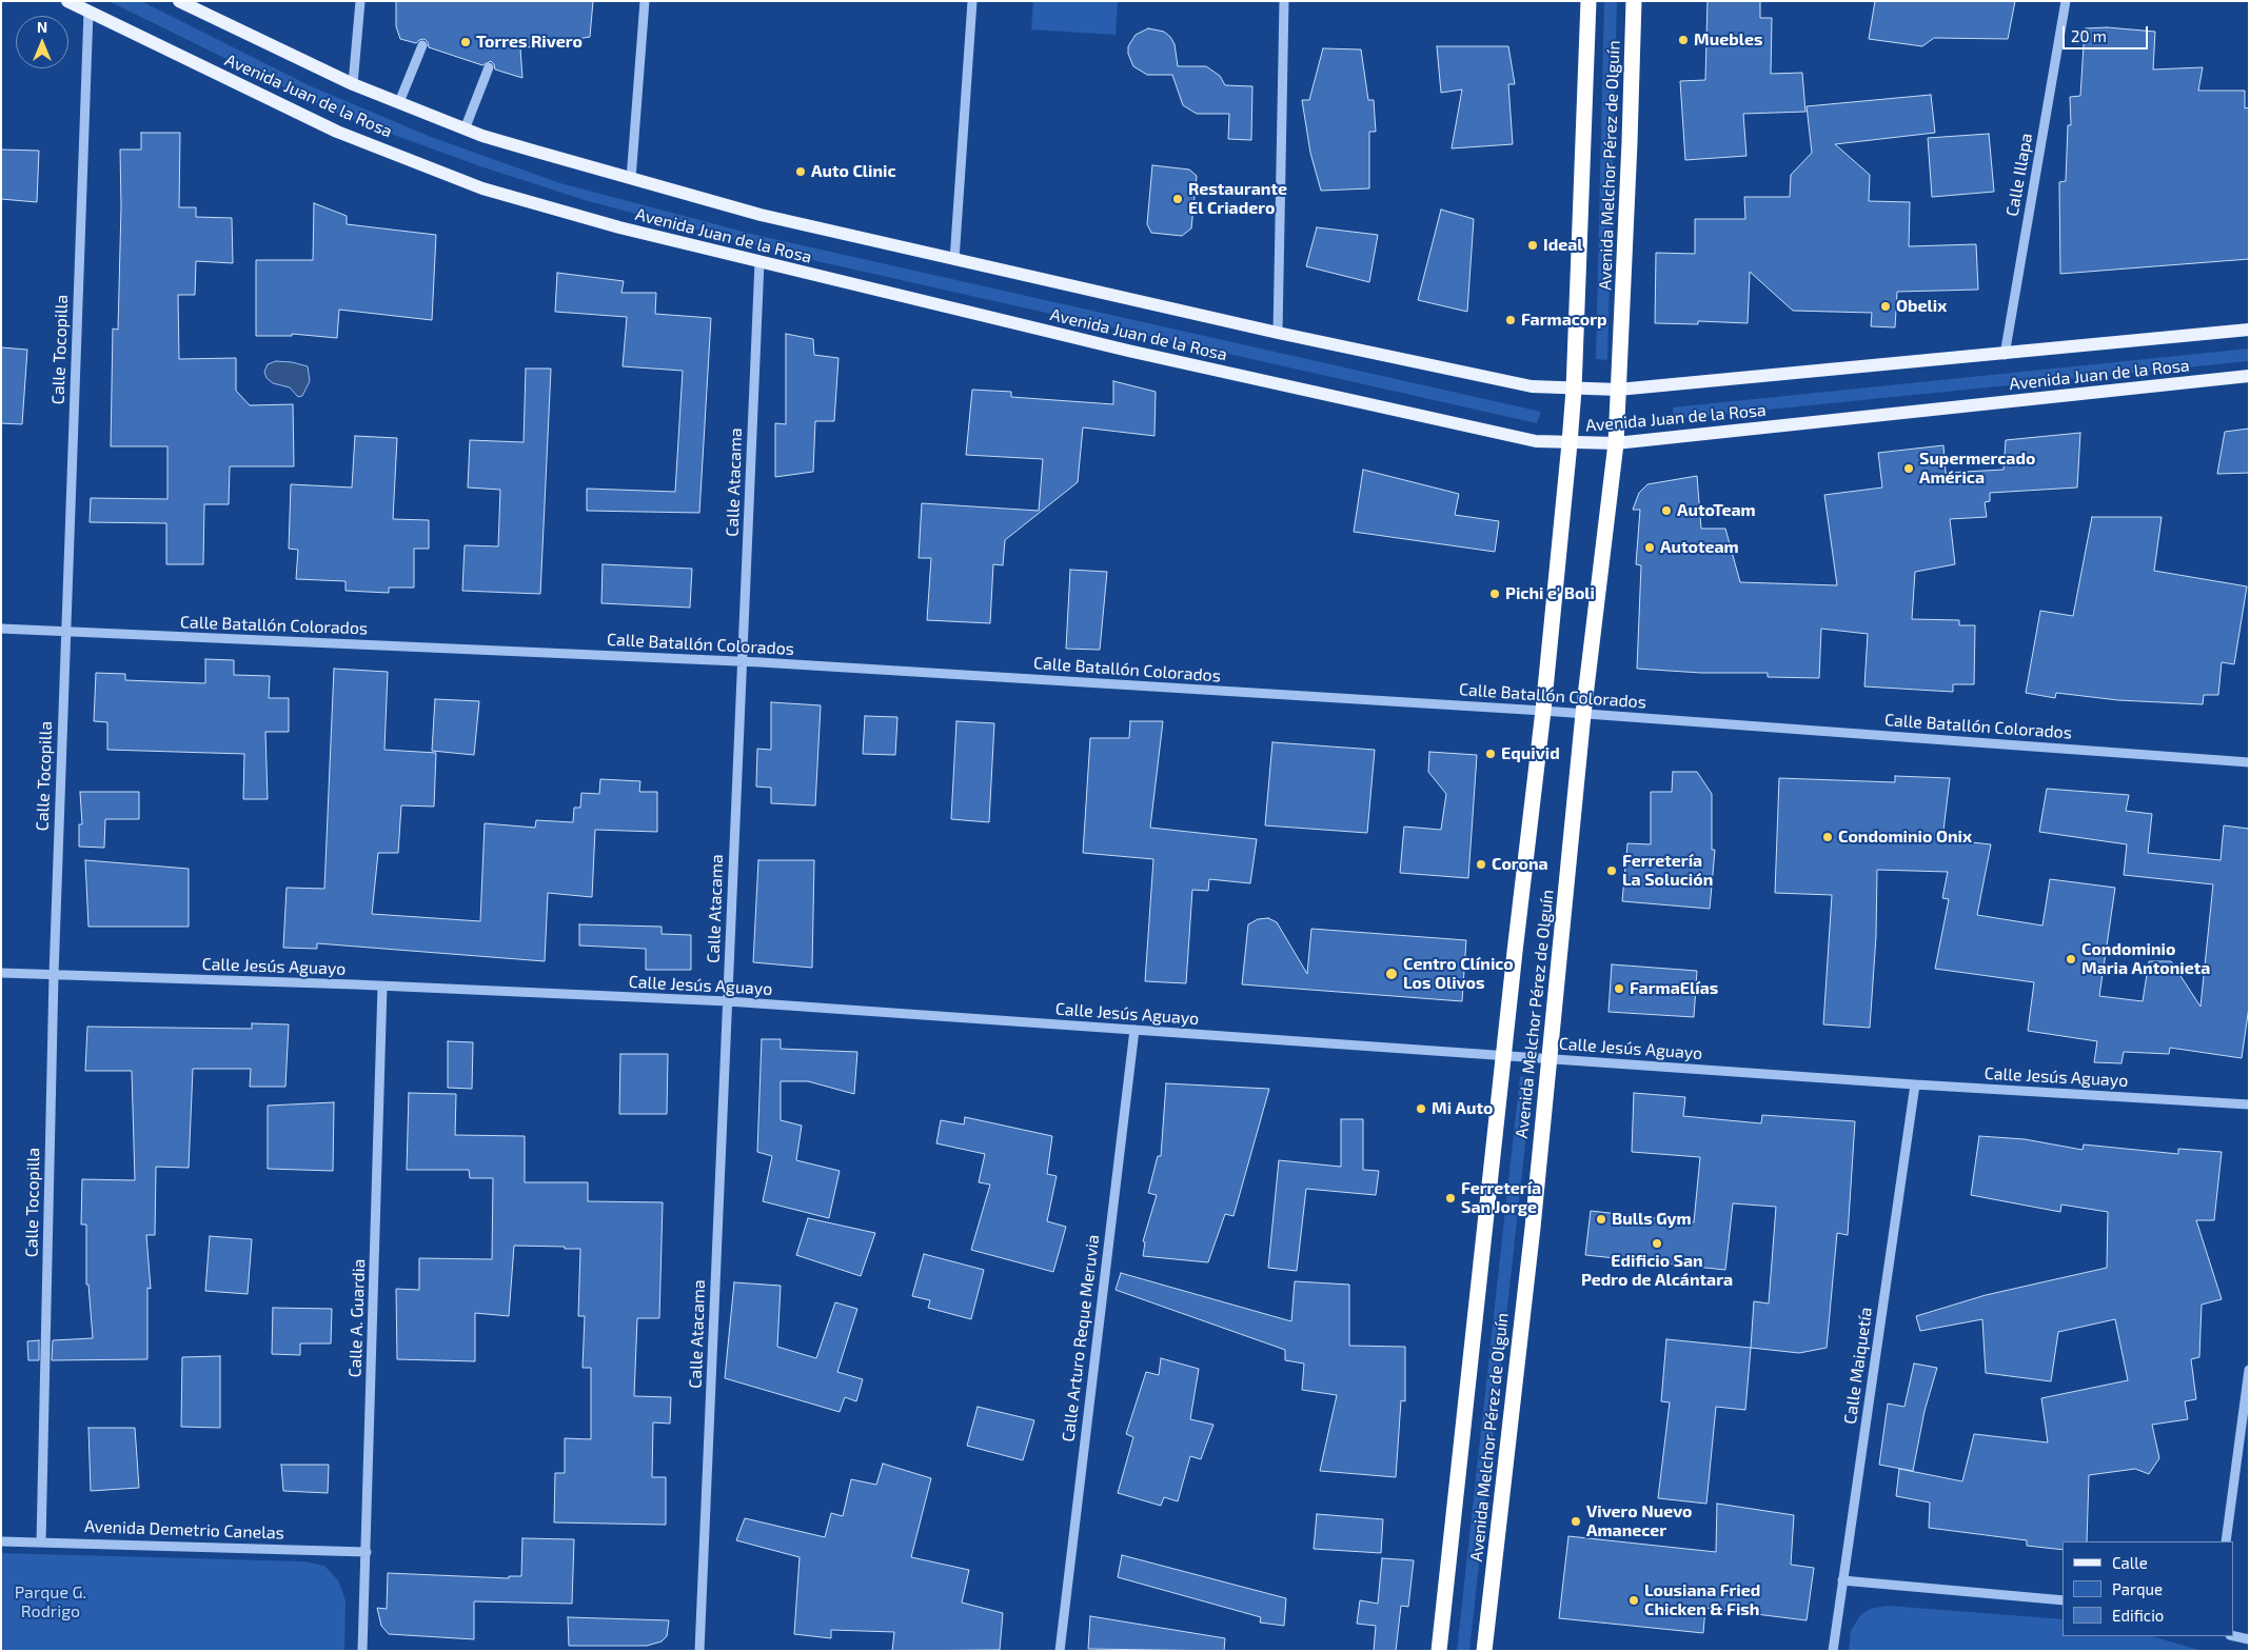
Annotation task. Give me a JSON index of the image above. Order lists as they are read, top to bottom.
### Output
{
  "streets": {
    "highway": ["Avenida Melchor Pérez de Olguín"],
    "main road": ["Avenida Juan de la Rosa"],
    "street": [
      "Calle Illapa",
      "Calle Tocopilla",
      "Calle Atacama",
      "Calle Batallón Colorados",
      "Calle Jesús Aguayo",
      "Calle A. Guardia",
      "Calle Arturo Reque Meruvia",
      "Calle Maiquetía",
      "Avenida Demetrio Canelas"
    ]
  },
  "crossings": [
    ["Avenida Juan de la Rosa", "Avenida Melchor Pérez de Olguín"],
    ["Avenida Juan de la Rosa", "Calle Illapa"],
    ["Avenida Juan de la Rosa", "Calle Tocopilla"],
    ["Avenida Juan de la Rosa", "Calle Atacama"],
    ["Avenida Melchor Pérez de Olguín", "Calle Batallón Colorados"],
    ["Avenida Melchor Pérez de Olguín", "Calle Jesús Aguayo"],
    ["Calle Tocopilla", "Calle Batallón Colorados"],
    ["Calle Tocopilla", "Calle Jesús Aguayo"],
    ["Calle Tocopilla", "Avenida Demetrio Canelas"],
    ["Calle Atacama", "Calle Batallón Colorados"],
    ["Calle Atacama", "Calle Jesús Aguayo"],
    ["Calle Jesús Aguayo", "Calle A. Guardia"],
    ["Calle Jesús Aguayo", "Calle Arturo Reque Meruvia"],
    ["Calle Jesús Aguayo", "Calle Maiquetía"],
    ["Calle A. Guardia", "Avenida Demetrio Canelas"]
  ],
  "parks": ["Parque G. Rodrigo"],
  "places": [
    "Muebles",
    "Torres Rivero",
    "Auto Clinic",
    "Restaurante El Criadero",
    "Ideal",
    "Obelix",
    "Farmacorp",
    "Supermercado América",
    "AutoTeam",
    "Autoteam",
    "Pichi e' Boli",
    "Equivid",
    "Condominio Onix",
    "Corona",
    "Ferretería La Solución",
    "Condominio Maria Antonieta",
    "Centro Clínico Los Olivos",
    "FarmaElías",
    "Mi Auto",
    "Ferretería San Jorge",
    "Bulls Gym",
    "Edificio San Pedro de Alcántara",
    "Vivero Nuevo Amanecer",
    "Lousiana Fried Chicken & Fish"
  ],
  "legend": ["Calle", "Parque", "Edificio"],
  "scale_bar": "20 m",
  "north": "top"
}
